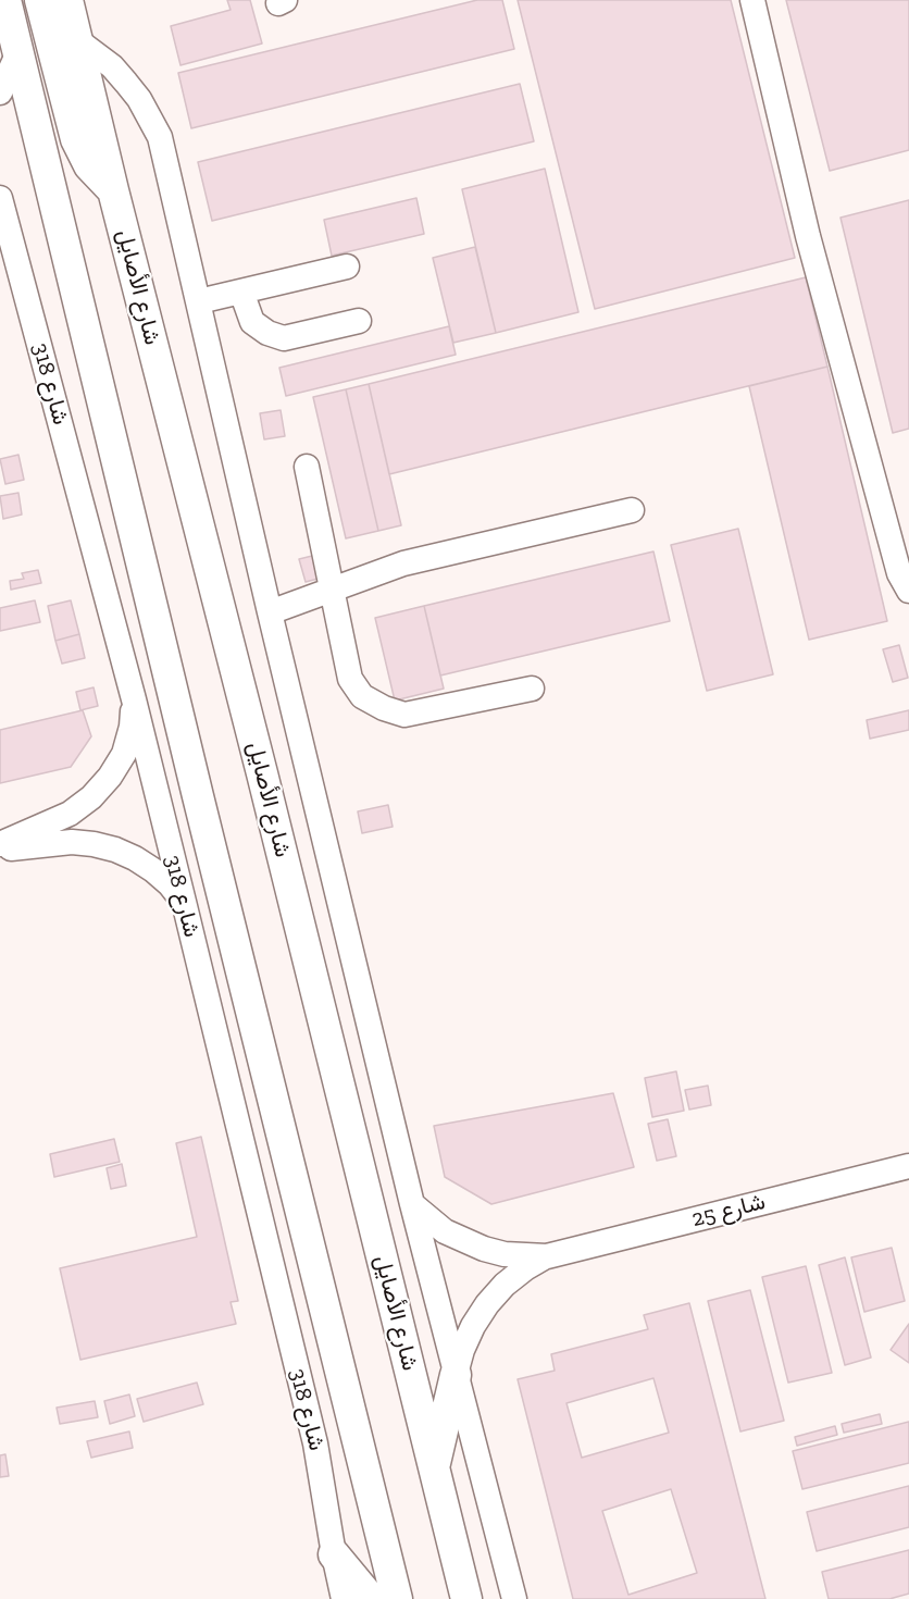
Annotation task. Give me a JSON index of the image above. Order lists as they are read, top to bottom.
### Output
{
  "streets": {
    "main road": ["شارع الأصايل"],
    "street": ["شارع 318", "شارع 25"]
  }
}
